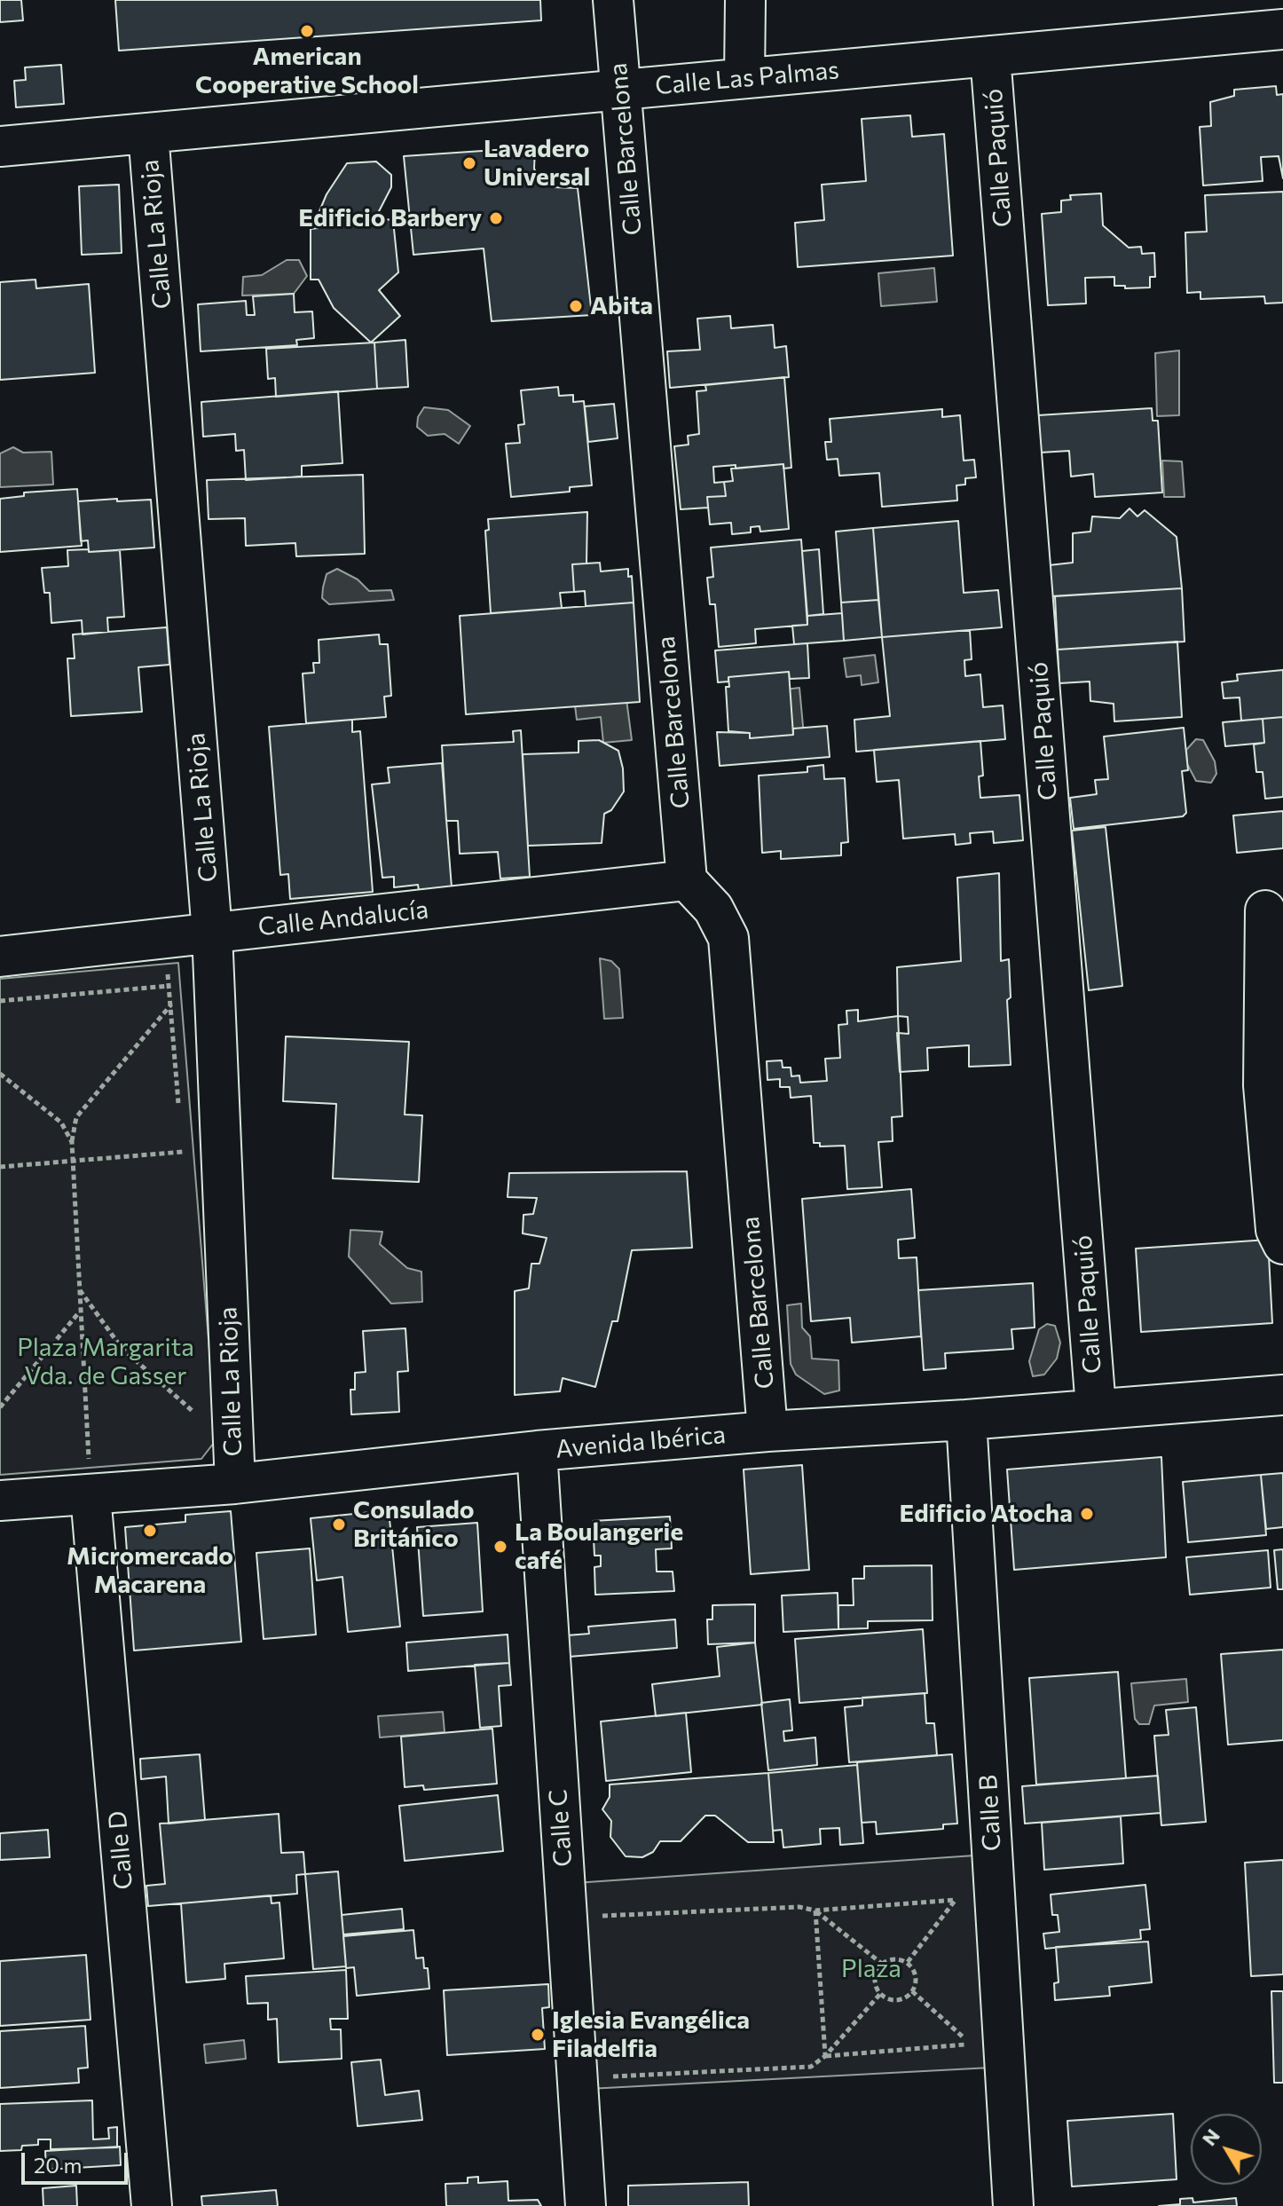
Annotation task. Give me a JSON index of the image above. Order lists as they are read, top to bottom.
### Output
{
  "streets": {
    "street": [
      "Calle Las Palmas",
      "Calle Barcelona",
      "Calle Paquió",
      "Calle La Rioja",
      "Calle Andalucía",
      "Avenida Ibérica",
      "Calle B",
      "Calle C",
      "Calle D"
    ]
  },
  "crossings": [
    ["Calle Las Palmas", "Calle Barcelona"],
    ["Calle Las Palmas", "Calle Paquió"],
    ["Calle Las Palmas", "Calle La Rioja"],
    ["Calle Barcelona", "Calle Andalucía"],
    ["Calle Barcelona", "Avenida Ibérica"],
    ["Calle Paquió", "Avenida Ibérica"],
    ["Calle La Rioja", "Calle Andalucía"],
    ["Calle La Rioja", "Avenida Ibérica"],
    ["Avenida Ibérica", "Calle B"],
    ["Avenida Ibérica", "Calle C"],
    ["Avenida Ibérica", "Calle D"]
  ],
  "parks": ["Plaza Margarita Vda. de Gasser", "Plaza"],
  "places": [
    "American Cooperative School",
    "Lavadero Universal",
    "Edificio Barbery",
    "Abita",
    "Edificio Atocha",
    "Consulado Británico",
    "Micromercado Macarena",
    "La Boulangerie café",
    "Iglesia Evangélica Filadelfia"
  ],
  "scale_bar": "20 m",
  "north": "top left"
}
